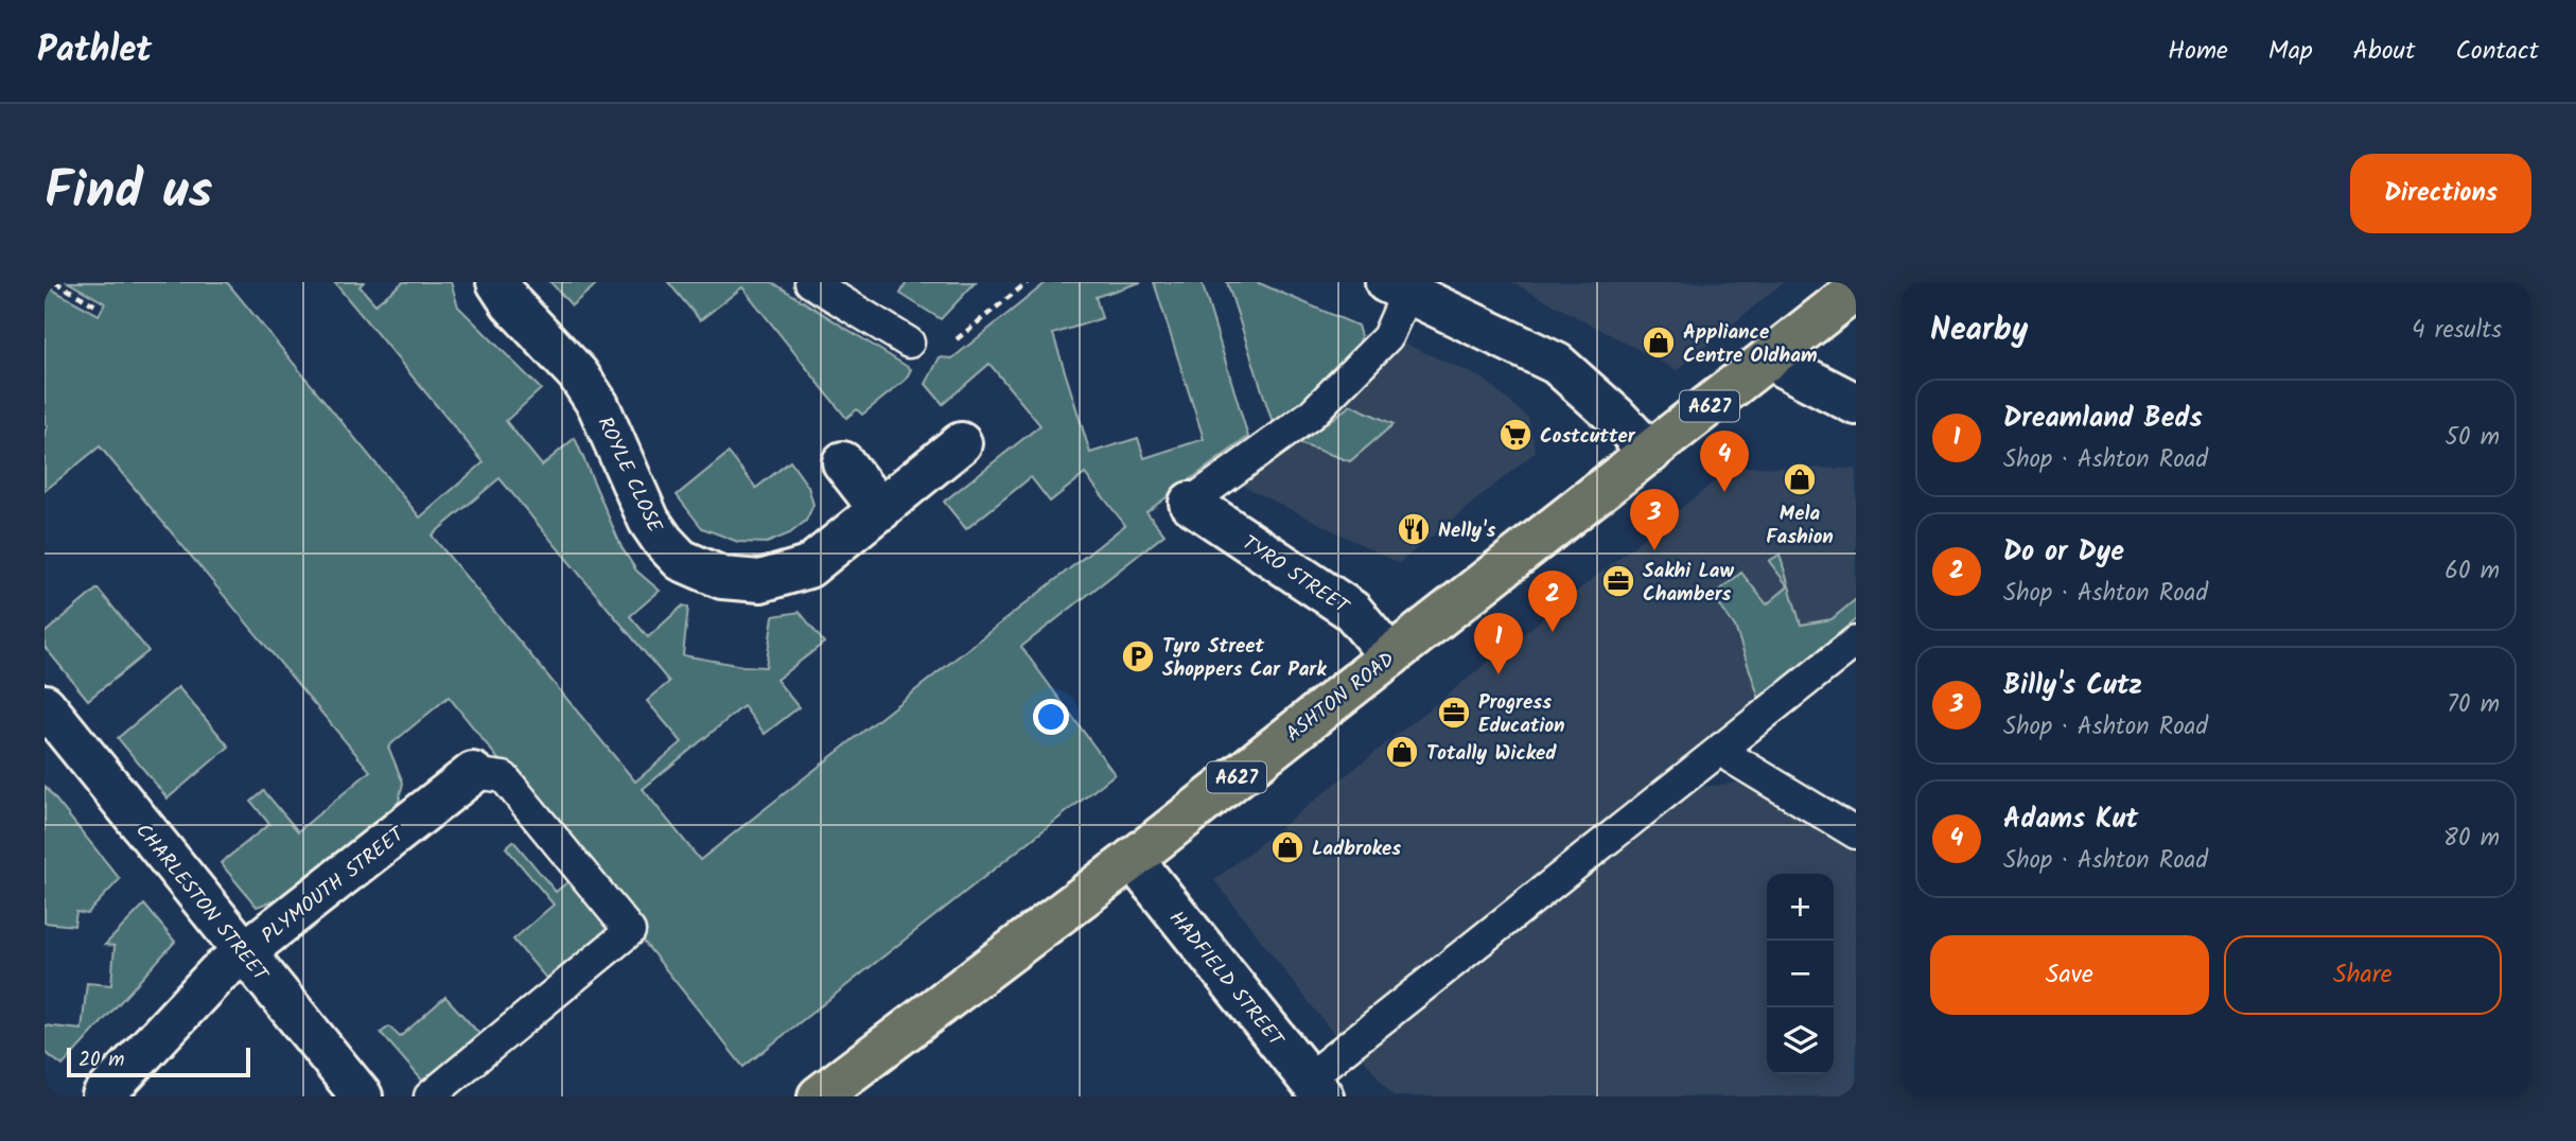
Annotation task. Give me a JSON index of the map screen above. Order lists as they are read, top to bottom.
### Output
{
  "streets": {
    "highway": ["A627", "ASHTON ROAD"],
    "street": [
      "ROYLE CLOSE",
      "TYRO STREET",
      "PLYMOUTH STREET",
      "CHARLESTON STREET",
      "HADFIELD STREET"
    ]
  },
  "crossings": [
    ["TYRO STREET", "ASHTON ROAD"],
    ["ASHTON ROAD", "HADFIELD STREET"],
    ["PLYMOUTH STREET", "CHARLESTON STREET"]
  ],
  "places": {
    "shop": [
      "Appliance Centre Oldham",
      "Mela Fashion",
      "Totally Wicked",
      "Ladbrokes"
    ],
    "supermarket": ["Costcutter"],
    "restaurant": ["Nelly's"],
    "office": ["Sakhi Law Chambers", "Progress Education"],
    "parking": ["Tyro Street Shoppers Car Park"]
  },
  "scale_bar": "20 m",
  "page": {
    "header": "Pathlet",
    "nav": [
      "Home",
      "Map",
      "About",
      "Contact"
    ],
    "title": "Find us",
    "buttons": [
      "Directions",
      ["Save", "Share"]
    ],
    "heading": ["Nearby", "4 results"],
    "list": [
      {
        "mark": "1",
        "name": "Dreamland Beds",
        "note": "Shop · Ashton Road",
        "value": "50 m"
      },
      {
        "mark": "2",
        "name": "Do or Dye",
        "note": "Shop · Ashton Road",
        "value": "60 m"
      },
      {
        "mark": "3",
        "name": "Billy's Cutz",
        "note": "Shop · Ashton Road",
        "value": "70 m"
      },
      {
        "mark": "4",
        "name": "Adams Kut",
        "note": "Shop · Ashton Road",
        "value": "80 m"
      }
    ],
    "pins": [
      "4",
      "3",
      "2",
      "1"
    ],
    "map_buttons": ["+", "−"],
    "scale": "20 m"
  }
}
